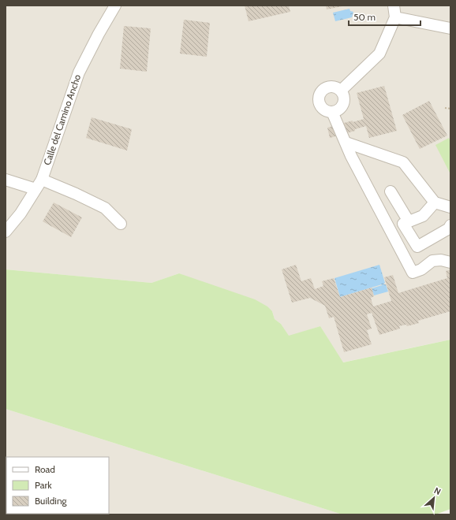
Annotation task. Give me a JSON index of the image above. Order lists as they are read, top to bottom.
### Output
{
  "streets": {
    "street": ["Calle del Camino Ancho"]
  },
  "legend": ["Road", "Park", "Building"],
  "scale_bar": "50 m",
  "north": "top right"
}
